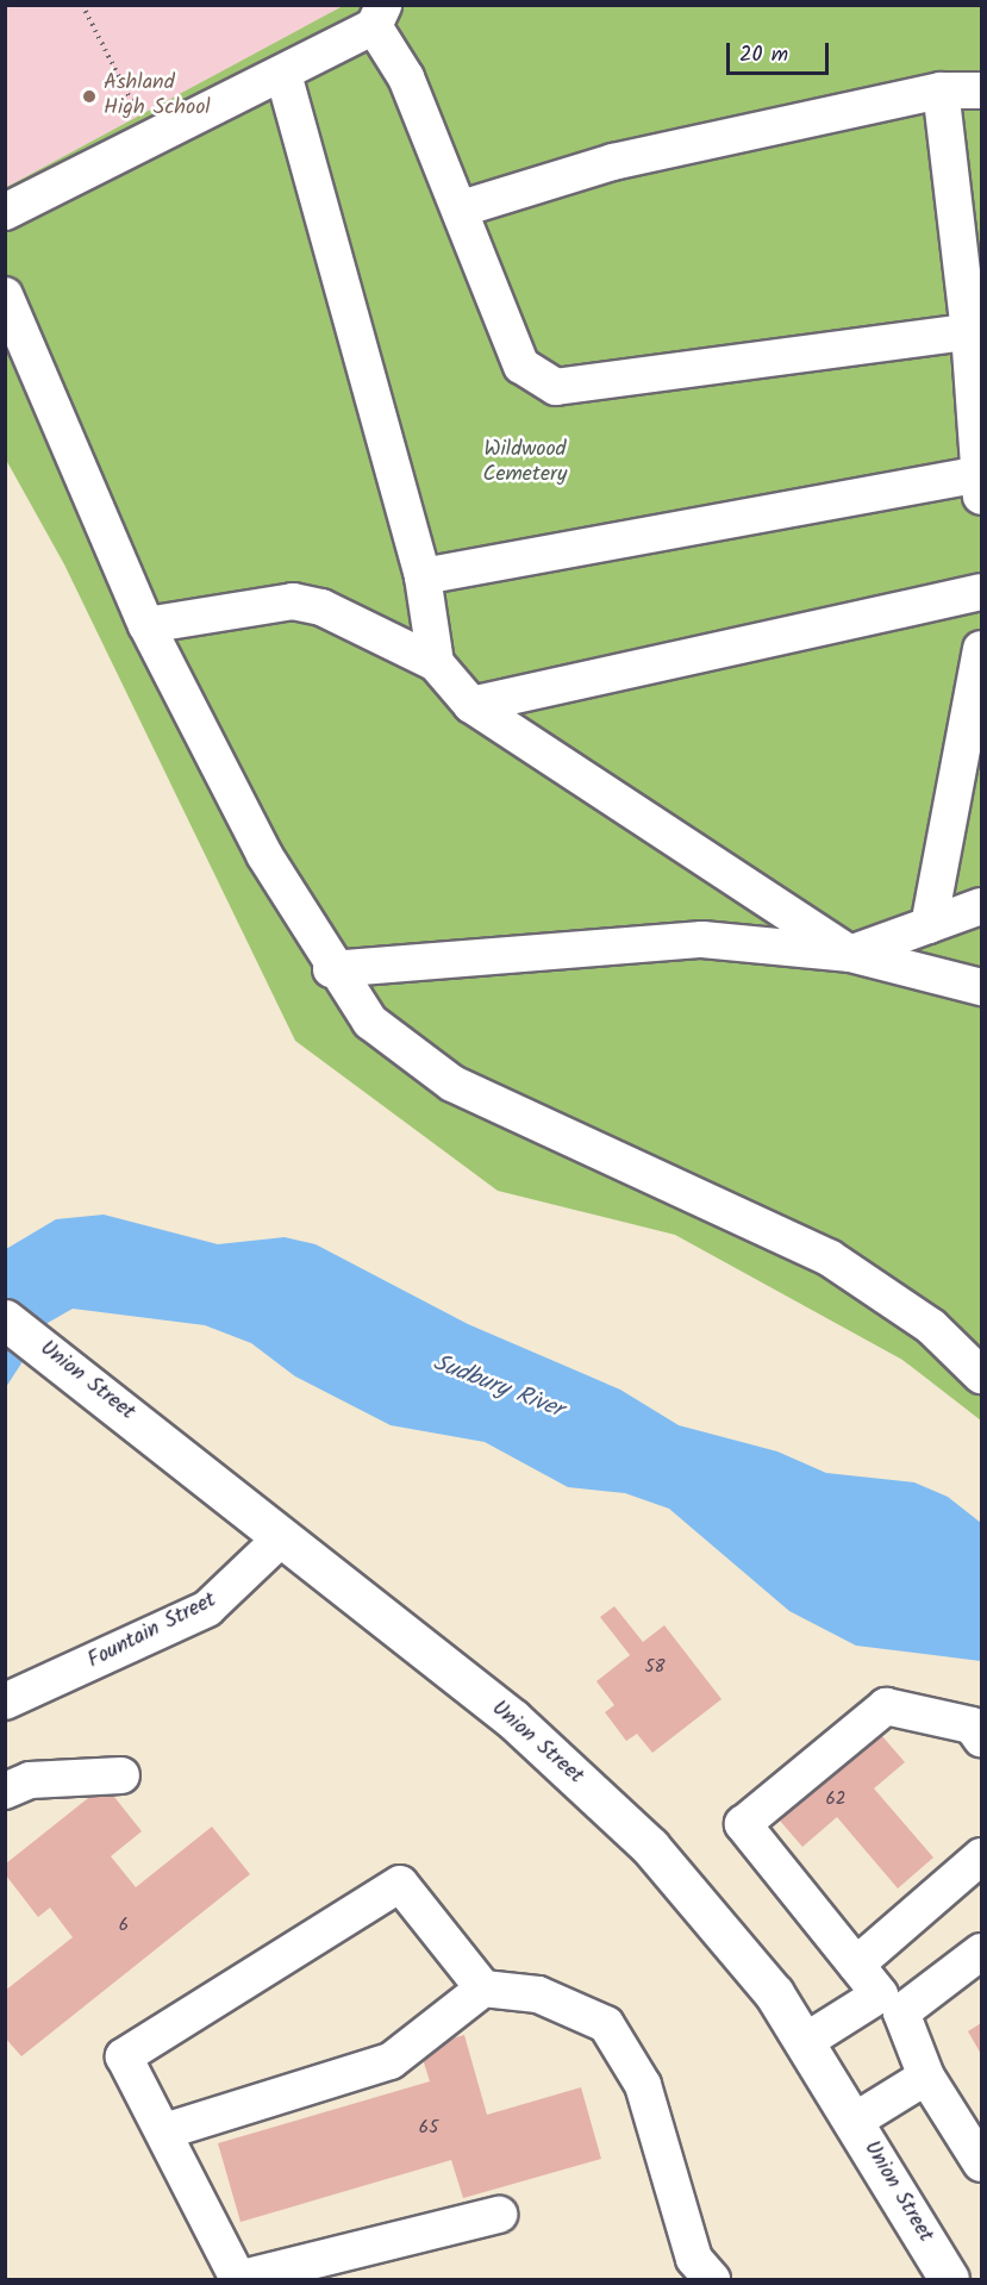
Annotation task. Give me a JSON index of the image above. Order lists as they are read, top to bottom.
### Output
{
  "streets": {
    "main road": ["Union Street"],
    "street": ["Fountain Street"]
  },
  "crossings": [
    ["Union Street", "Fountain Street"]
  ],
  "water": ["Sudbury River"],
  "parks": ["Wildwood Cemetery"],
  "places": ["Ashland High School"],
  "house_numbers": [
    "58",
    "62",
    "6",
    "65"
  ],
  "scale_bar": "20 m"
}
